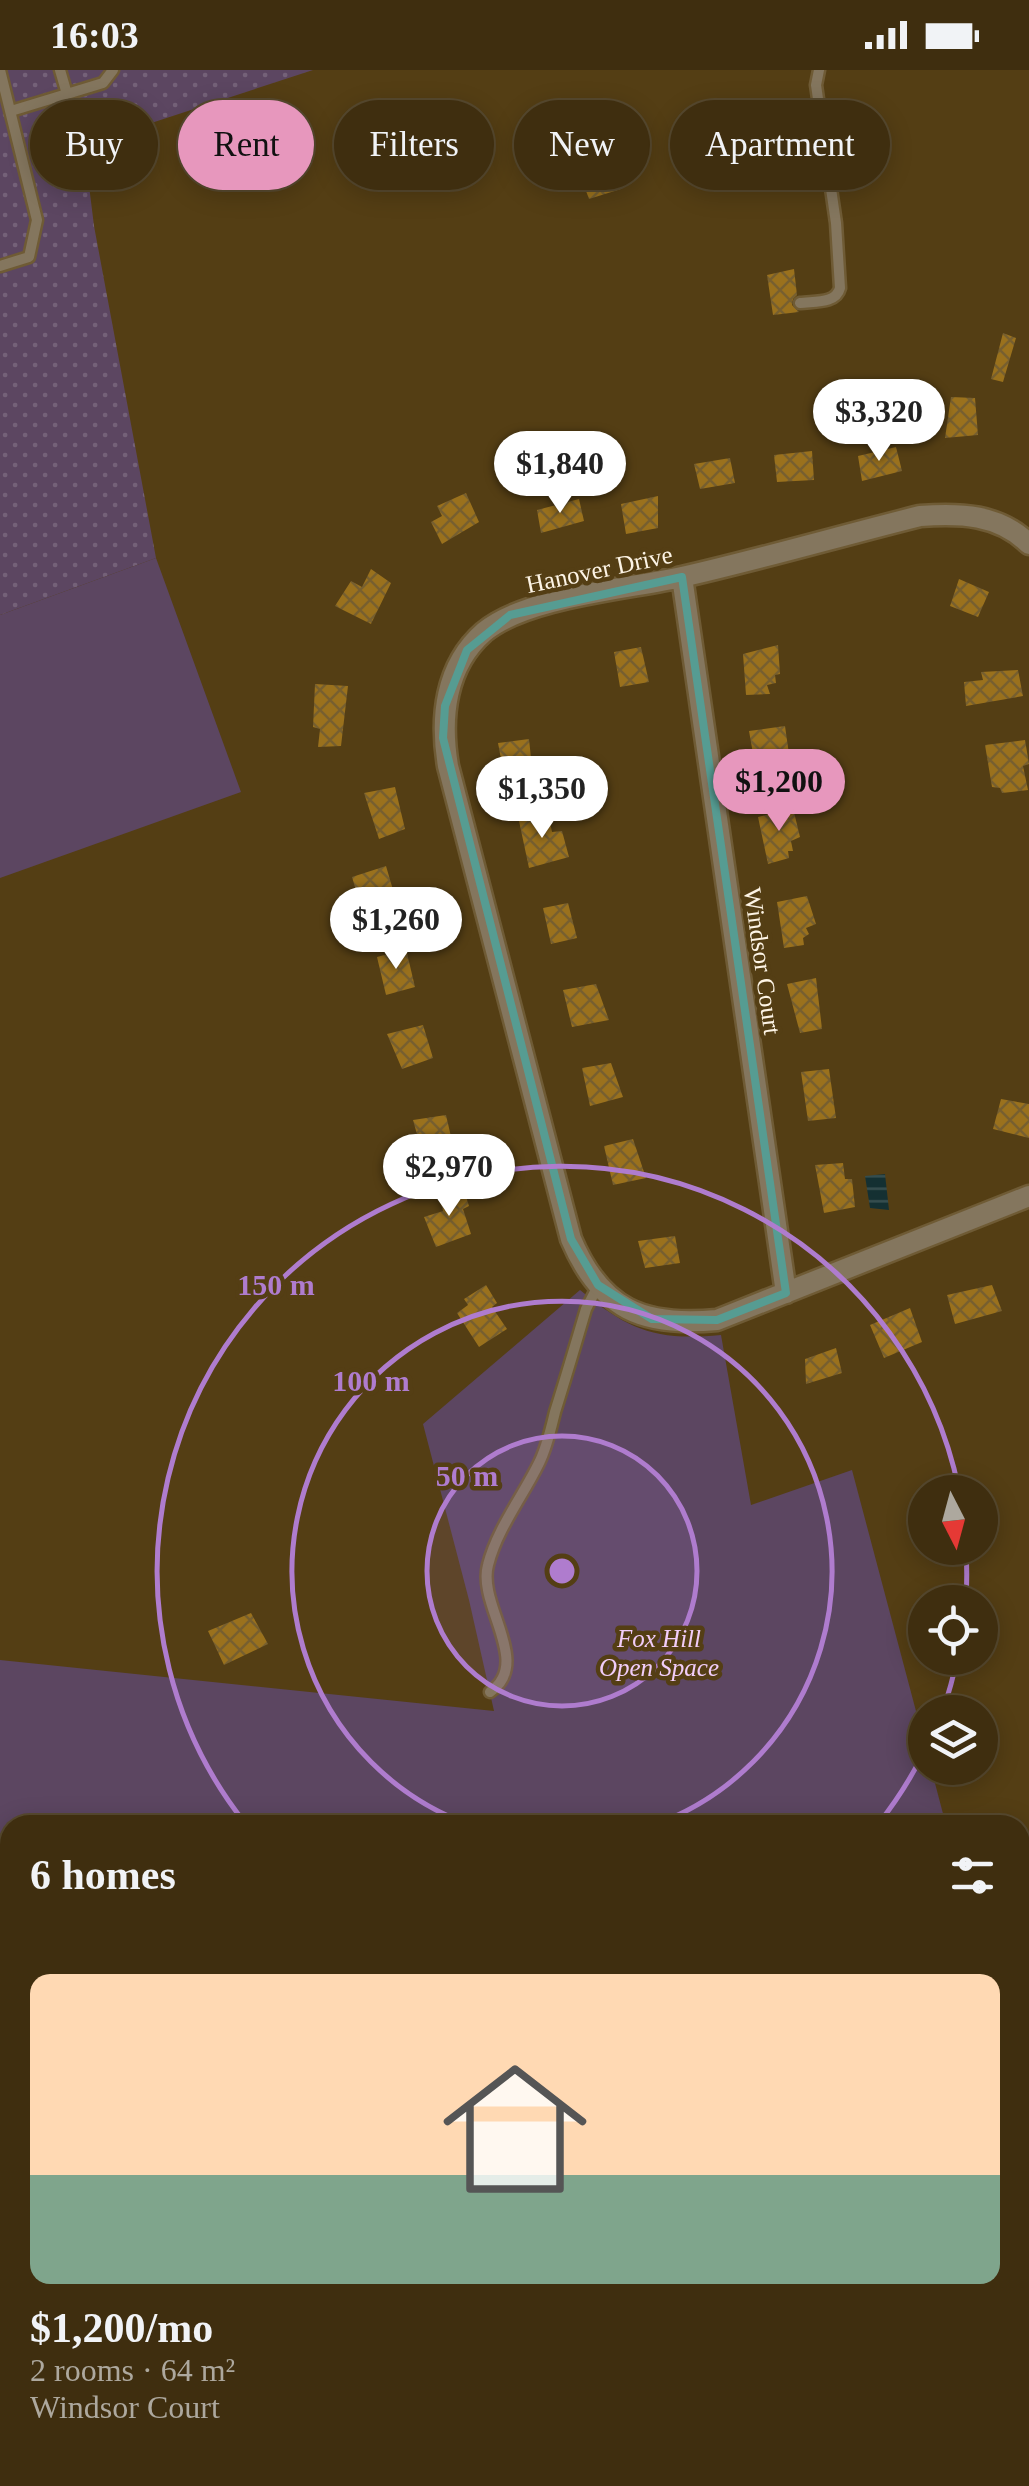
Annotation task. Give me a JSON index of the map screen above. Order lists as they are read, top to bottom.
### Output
{
  "streets": {
    "street": ["Hanover Drive", "Windsor Court"]
  },
  "crossings": [
    ["Hanover Drive", "Windsor Court"]
  ],
  "parks": ["Fox Hill Open Space"],
  "north": "bottom",
  "page": {
    "status": "16:03",
    "chip": [
      "Buy",
      "Rent",
      "Filters",
      "New",
      "Apartment"
    ],
    "price": [
      "$3,320",
      "$1,840",
      "$1,200",
      "$1,350",
      "$1,260",
      "$2,970"
    ],
    "heading": "6 homes",
    "list": [
      {
        "name": "$1,200/mo",
        "note": "2 rooms · 64 m² · Windsor Court"
      }
    ]
  },
  "rings": ["150 m", "100 m", "50 m"]
}
